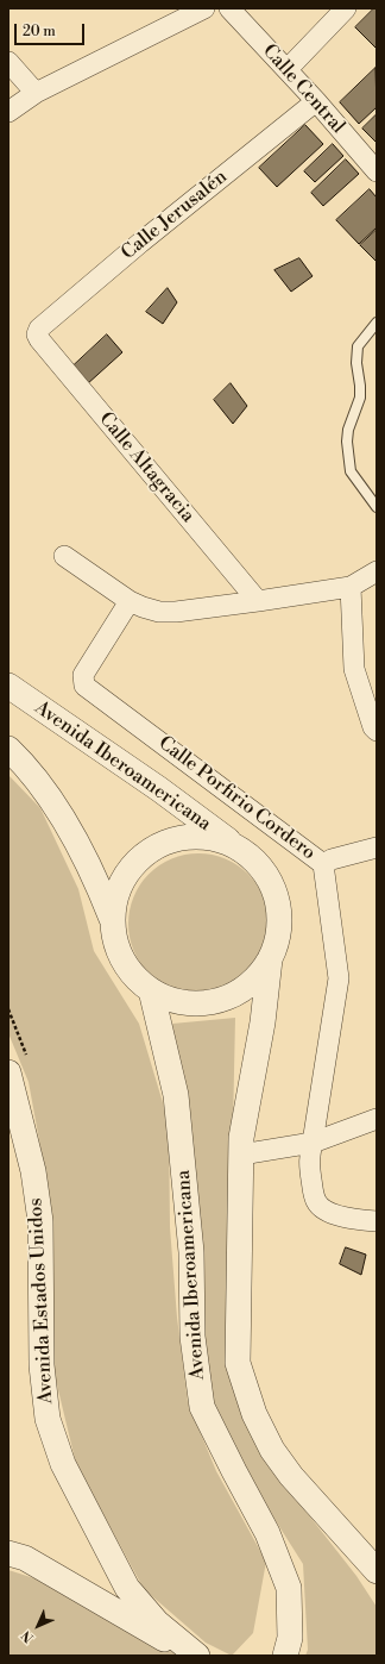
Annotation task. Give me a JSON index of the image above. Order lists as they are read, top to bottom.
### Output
{
  "streets": {
    "street": [
      "Calle Central",
      "Calle Jerusalén",
      "Calle Altagracia",
      "Avenida Iberoamericana",
      "Calle Porfirio Cordero",
      "Avenida Estados Unidos"
    ]
  },
  "crossings": [
    ["Calle Central", "Calle Jerusalén"],
    ["Calle Jerusalén", "Calle Altagracia"]
  ],
  "scale_bar": "20 m",
  "north": "bottom left"
}
